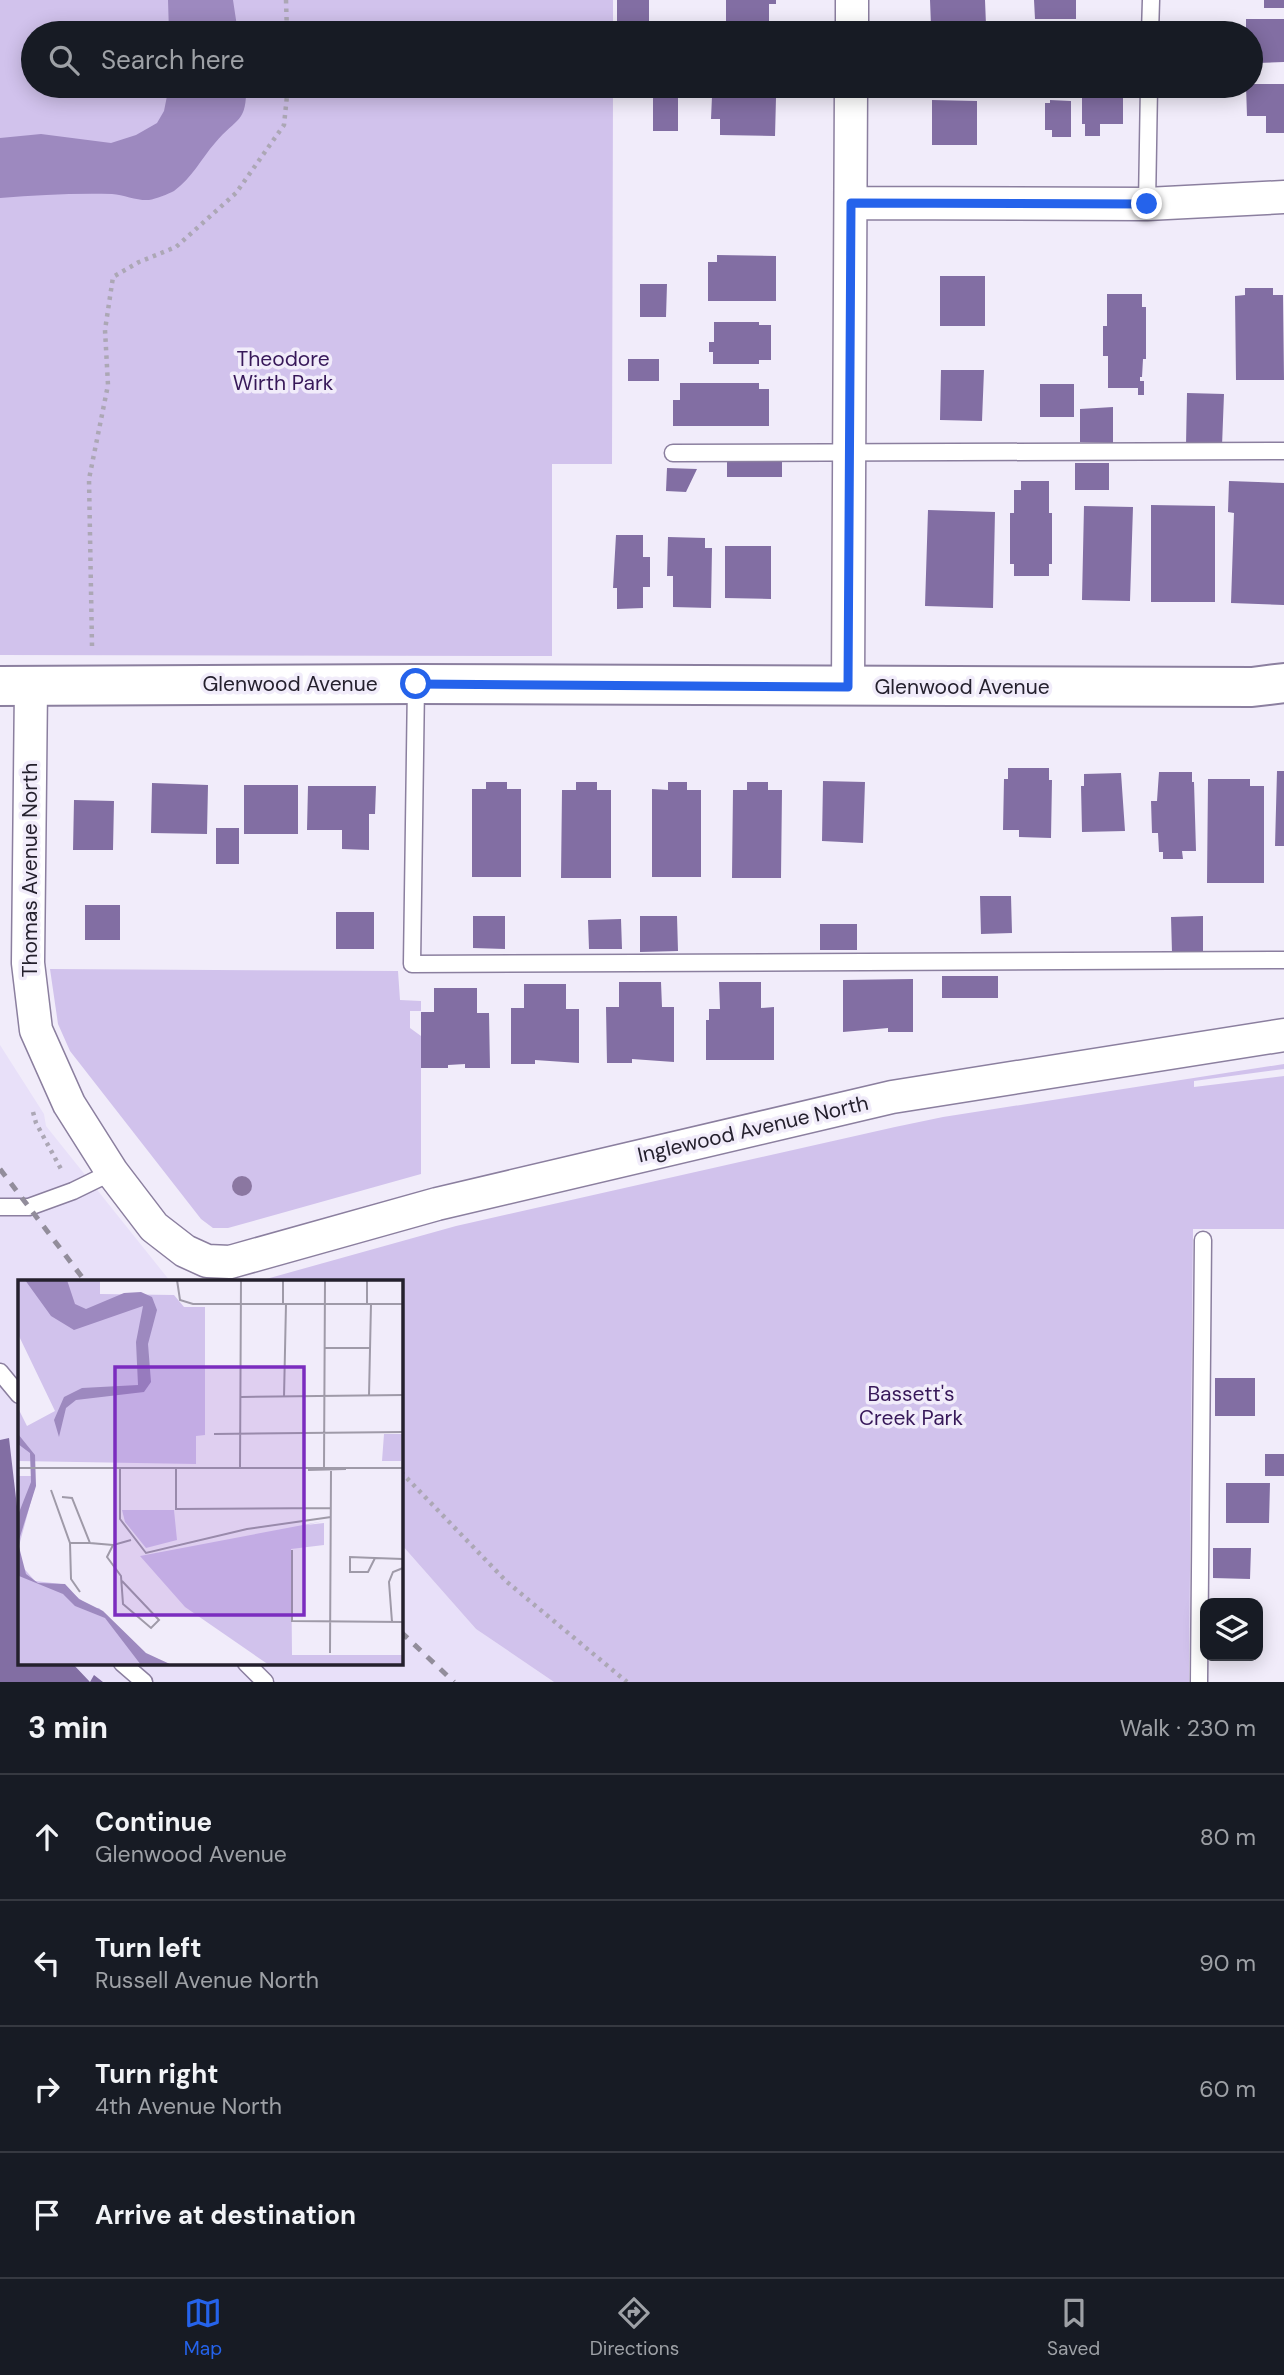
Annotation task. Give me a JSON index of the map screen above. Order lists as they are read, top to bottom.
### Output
{
  "streets": {
    "street": ["Glenwood Avenue", "Thomas Avenue North", "Inglewood Avenue North"]
  },
  "crossings": [
    ["Glenwood Avenue", "Thomas Avenue North"],
    ["Thomas Avenue North", "Inglewood Avenue North"]
  ],
  "parks": ["Theodore Wirth Park", "Bassett's Creek Park"],
  "page": {
    "search": "Search here",
    "heading": ["3 min", "Walk · 230 m"],
    "list": [
      ["Continue", "Glenwood Avenue", "80 m"],
      ["Turn left", "Russell Avenue North", "90 m"],
      ["Turn right", "4th Avenue North", "60 m"],
      "Arrive at destination"
    ],
    "nav": ["Map", "Directions", "Saved"]
  }
}
